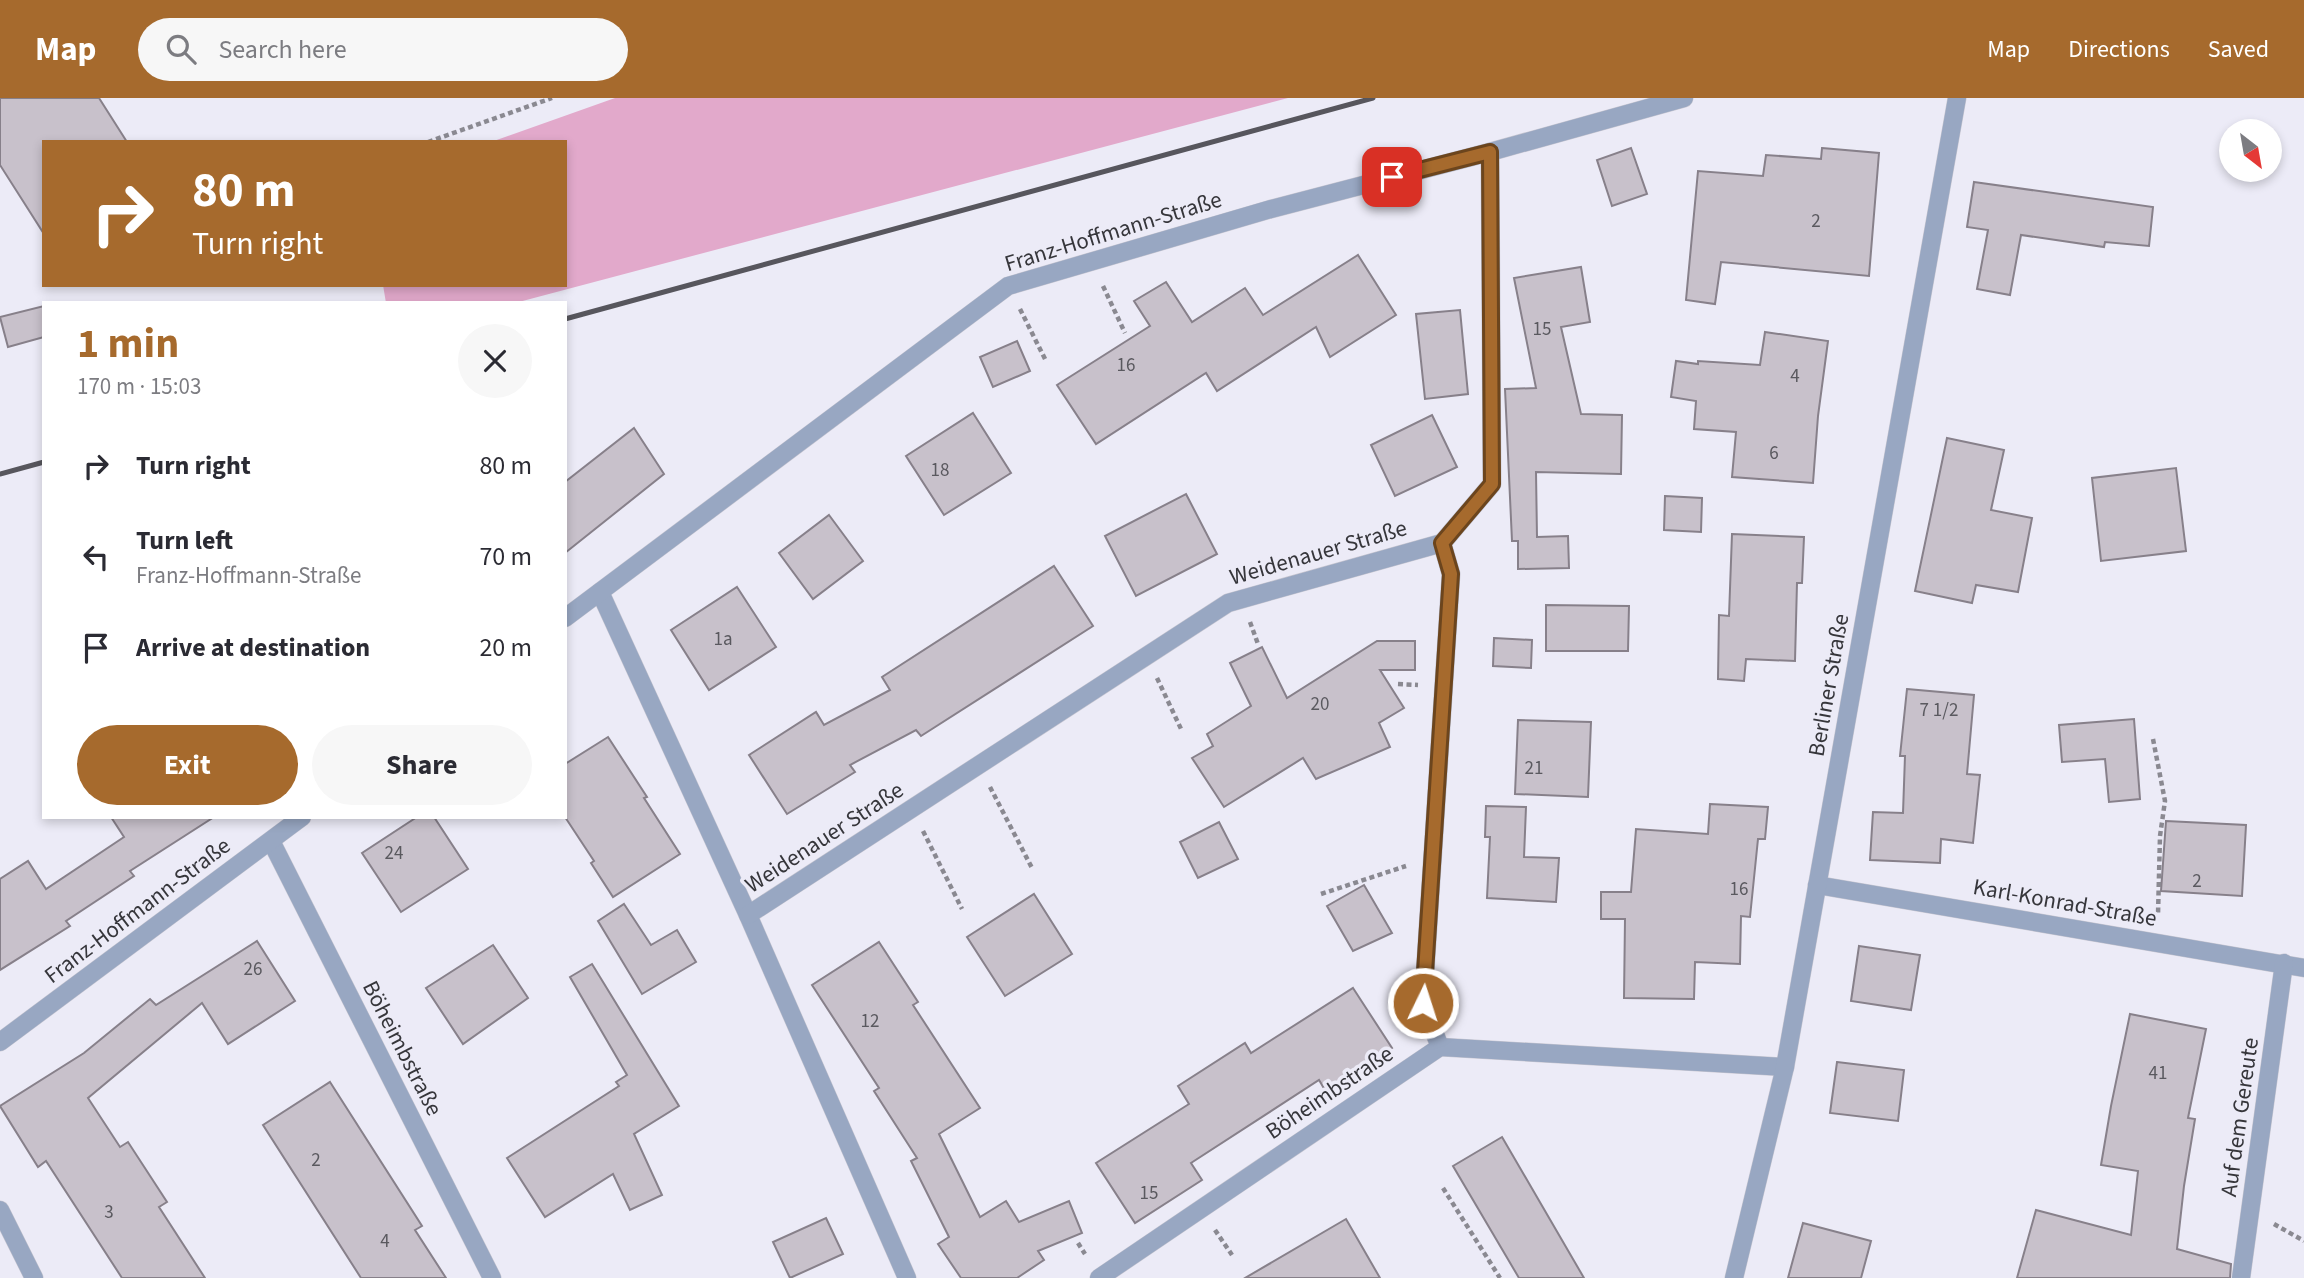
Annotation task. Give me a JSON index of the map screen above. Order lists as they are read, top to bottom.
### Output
{
  "streets": {
    "street": [
      "Franz-Hoffmann-Straße",
      "Weidenauer Straße",
      "Berliner Straße",
      "Karl-Konrad-Straße",
      "Böheimbstraße",
      "Auf dem Gereute"
    ]
  },
  "crossings": [
    ["Franz-Hoffmann-Straße", "Weidenauer Straße"],
    ["Franz-Hoffmann-Straße", "Böheimbstraße"],
    ["Weidenauer Straße", "Böheimbstraße"],
    ["Berliner Straße", "Karl-Konrad-Straße"],
    ["Karl-Konrad-Straße", "Auf dem Gereute"]
  ],
  "house_numbers": [
    "2",
    "15",
    "16",
    "4",
    "6",
    "18",
    "1a",
    "20",
    "7 1/2",
    "21",
    "24",
    "2",
    "16",
    "26",
    "12",
    "41",
    "2",
    "15",
    "3",
    "4"
  ],
  "north": "bottom right",
  "page": {
    "header": "Map",
    "search": "Search here",
    "nav": ["Map", "Directions", "Saved"],
    "turn": ["80 m", "Turn right"],
    "heading": ["1 min", "170 m · 15:03"],
    "list": [
      {
        "name": "Turn right",
        "value": "80 m"
      },
      {
        "name": "Turn left",
        "note": "Franz-Hoffmann-Straße",
        "value": "70 m"
      },
      {
        "name": "Arrive at destination",
        "value": "20 m"
      }
    ],
    "buttons": ["Exit", "Share"]
  }
}
